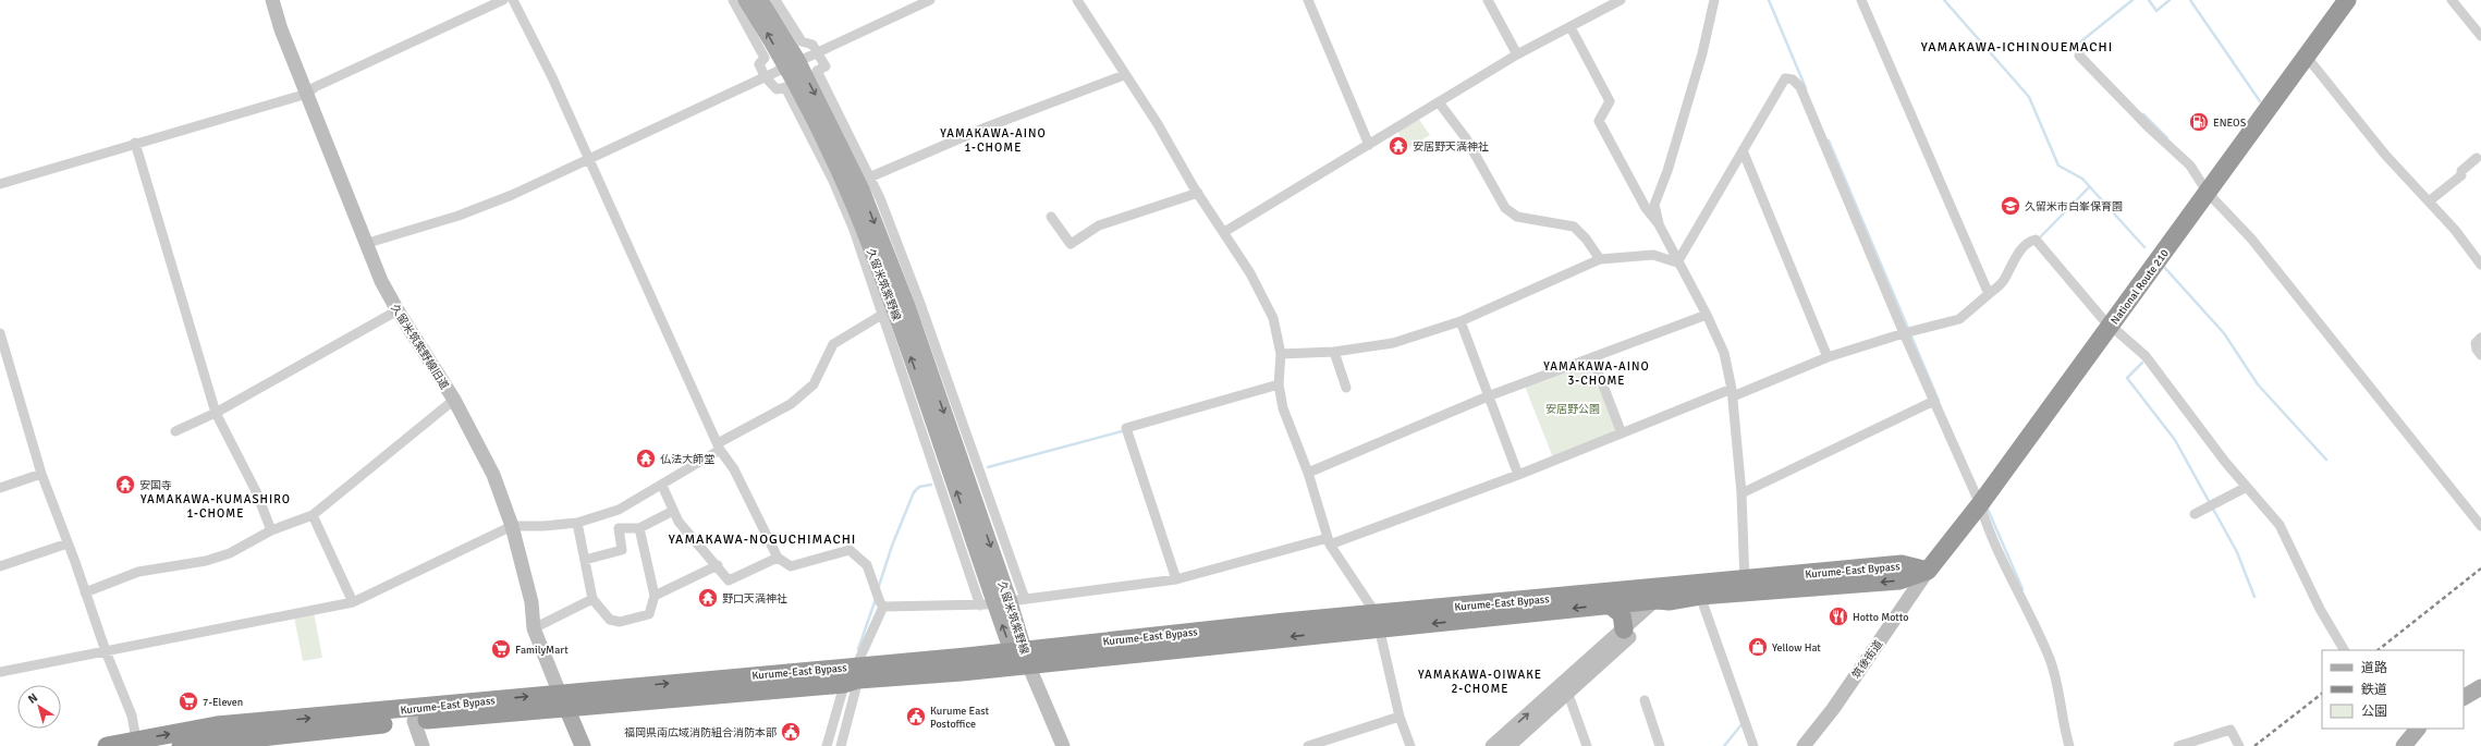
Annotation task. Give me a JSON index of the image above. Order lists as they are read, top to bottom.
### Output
{
  "streets": {
    "highway": ["National Route 210", "Kurume-East Bypass"],
    "main road": ["久留米筑紫野線"],
    "street": ["久留米筑紫野線旧道", "筑後街道"]
  },
  "crossings": [
    ["久留米筑紫野線", "Kurume-East Bypass"],
    ["National Route 210", "Kurume-East Bypass"],
    ["National Route 210", "筑後街道"],
    ["久留米筑紫野線旧道", "Kurume-East Bypass"],
    ["Kurume-East Bypass", "筑後街道"]
  ],
  "districts": [
    "YAMAKAWA-ICHINOUEMACHI",
    "YAMAKAWA-AINO 1-CHOME",
    "YAMAKAWA-AINO 3-CHOME",
    "YAMAKAWA-KUMASHIRO 1-CHOME",
    "YAMAKAWA-NOGUCHIMACHI",
    "YAMAKAWA-OIWAKE 2-CHOME"
  ],
  "parks": ["安居野公園"],
  "places": {
    "fuel station": ["ENEOS"],
    "temple": [
      "安居野天満神社",
      "仏法大師堂",
      "安国寺",
      "野口天満神社"
    ],
    "school or university": ["久留米市白峯保育園"],
    "restaurant": ["Hotto Motto"],
    "shop": ["Yellow Hat"],
    "supermarket": ["FamilyMart", "7-Eleven"],
    "public building": ["Kurume East Postoffice", "福岡県南広域消防組合消防本部"]
  },
  "legend": ["道路", "鉄道", "公園"],
  "north": "top left"
}
